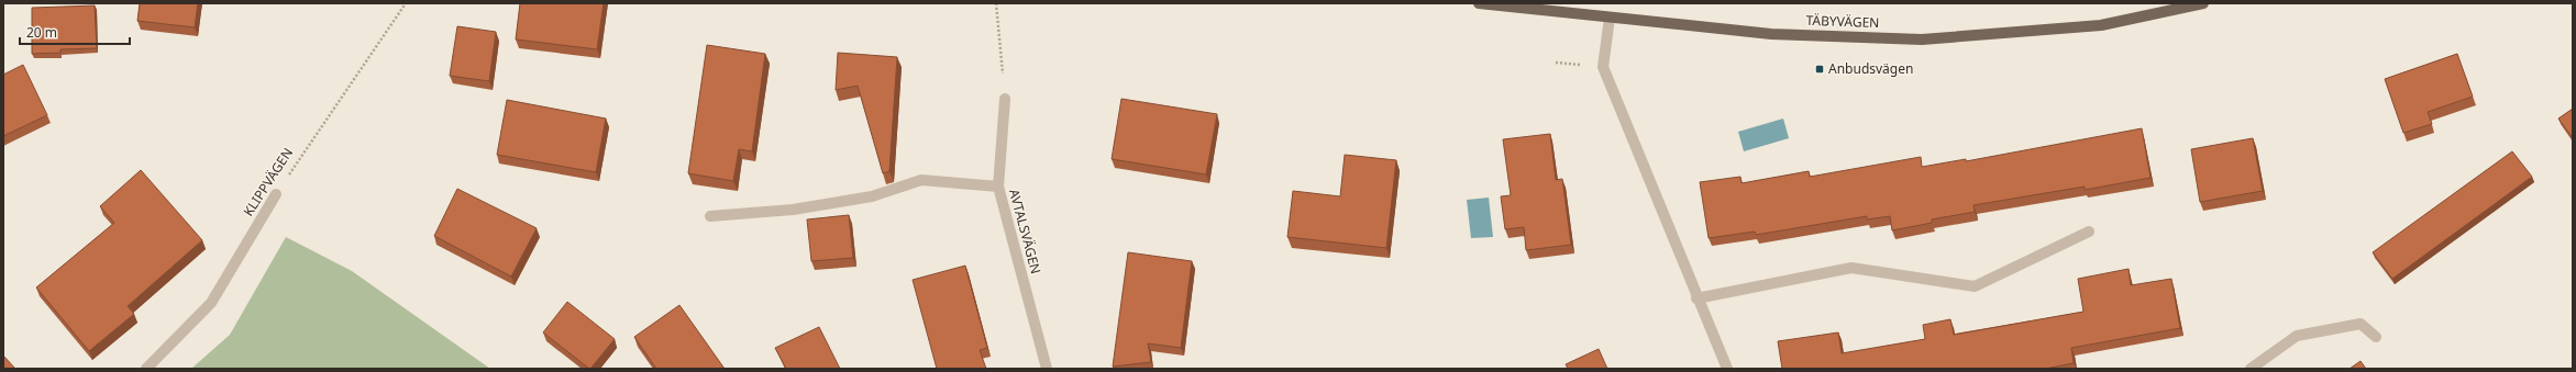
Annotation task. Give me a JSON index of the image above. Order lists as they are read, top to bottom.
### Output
{
  "streets": {
    "main road": ["TÄBYVÄGEN"],
    "street": ["KLIPPVÄGEN", "AVTALSVÄGEN"]
  },
  "places": {
    "transit": ["Anbudsvägen"]
  },
  "scale_bar": "20 m"
}
